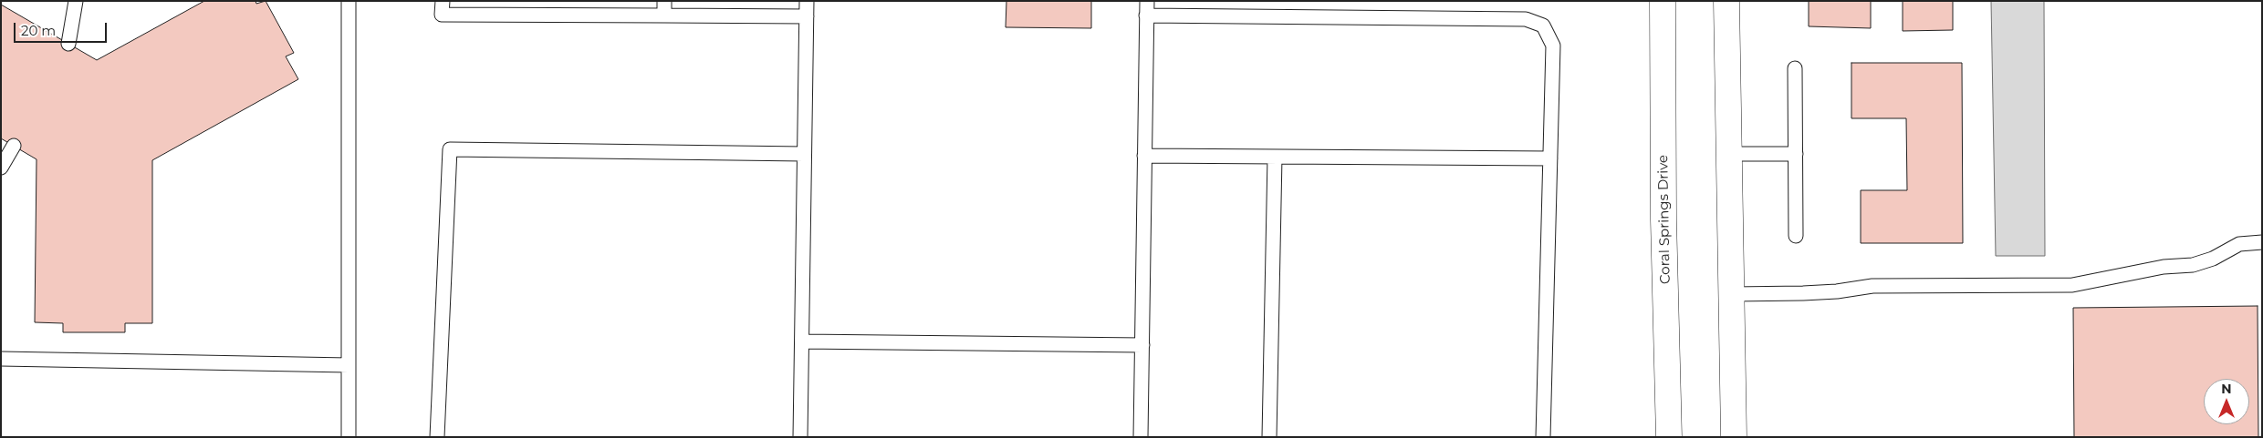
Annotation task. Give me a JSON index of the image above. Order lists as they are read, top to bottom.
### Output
{
  "streets": {
    "main road": ["Coral Springs Drive"]
  },
  "scale_bar": "20 m",
  "north": "top"
}
